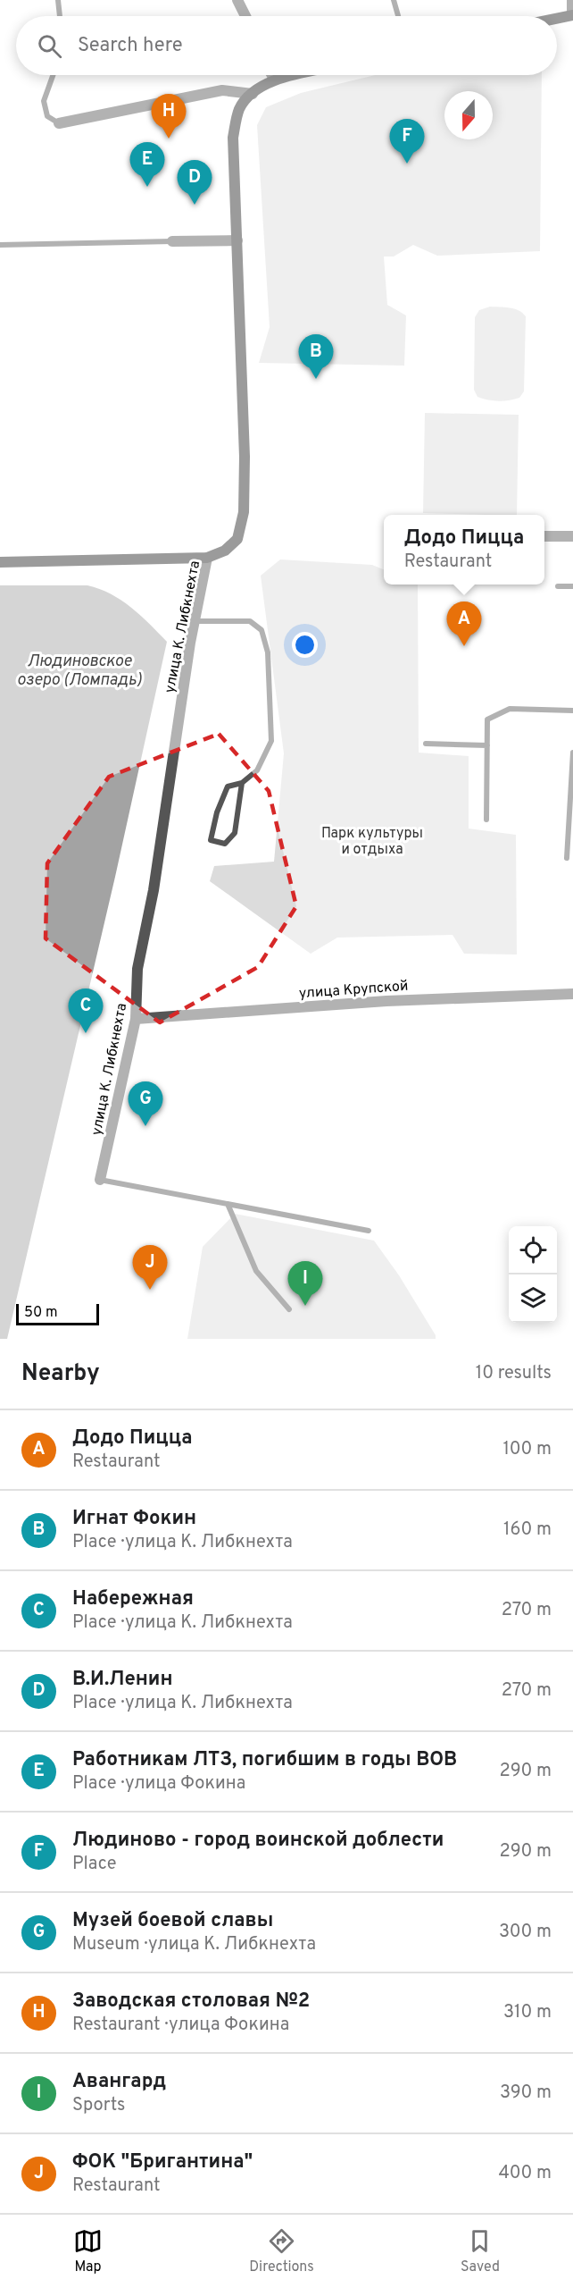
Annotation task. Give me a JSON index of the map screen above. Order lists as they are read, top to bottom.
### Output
{
  "streets": {
    "street": ["улица К. Либкнехта", "улица Крупской"]
  },
  "crossings": [
    ["улица К. Либкнехта", "улица Крупской"]
  ],
  "water": ["Людиновское озеро (Ломпадь)"],
  "parks": ["Парк культуры и отдыха"],
  "scale_bar": "50 m",
  "north": "bottom",
  "page": {
    "search": "Search here",
    "pins": [
      "H",
      "F",
      "E",
      "D",
      "B",
      "A",
      "C",
      "G",
      "J",
      "I"
    ],
    "popup": ["Додо Пицца", "Restaurant"],
    "scale": "50 m",
    "heading": ["Nearby", "10 results"],
    "list": [
      {
        "mark": "A",
        "name": "Додо Пицца",
        "note": "Restaurant",
        "value": "100 m"
      },
      {
        "mark": "B",
        "name": "Игнат Фокин",
        "note": "Place · улица К. Либкнехта",
        "value": "160 m"
      },
      {
        "mark": "C",
        "name": "Набережная",
        "note": "Place · улица К. Либкнехта",
        "value": "270 m"
      },
      {
        "mark": "D",
        "name": "В.И.Ленин",
        "note": "Place · улица К. Либкнехта",
        "value": "270 m"
      },
      {
        "mark": "E",
        "name": "Работникам ЛТЗ, погибшим в годы ВОВ",
        "note": "Place · улица Фокина",
        "value": "290 m"
      },
      {
        "mark": "F",
        "name": "Людиново - город воинской доблести",
        "note": "Place",
        "value": "290 m"
      },
      {
        "mark": "G",
        "name": "Музей боевой славы",
        "note": "Museum · улица К. Либкнехта",
        "value": "300 m"
      },
      {
        "mark": "H",
        "name": "Заводская столовая №2",
        "note": "Restaurant · улица Фокина",
        "value": "310 m"
      },
      {
        "mark": "I",
        "name": "Авангард",
        "note": "Sports",
        "value": "390 m"
      },
      {
        "mark": "J",
        "name": "ФОК \"Бригантина\"",
        "note": "Restaurant",
        "value": "400 m"
      }
    ],
    "nav": ["Map", "Directions", "Saved"]
  }
}
